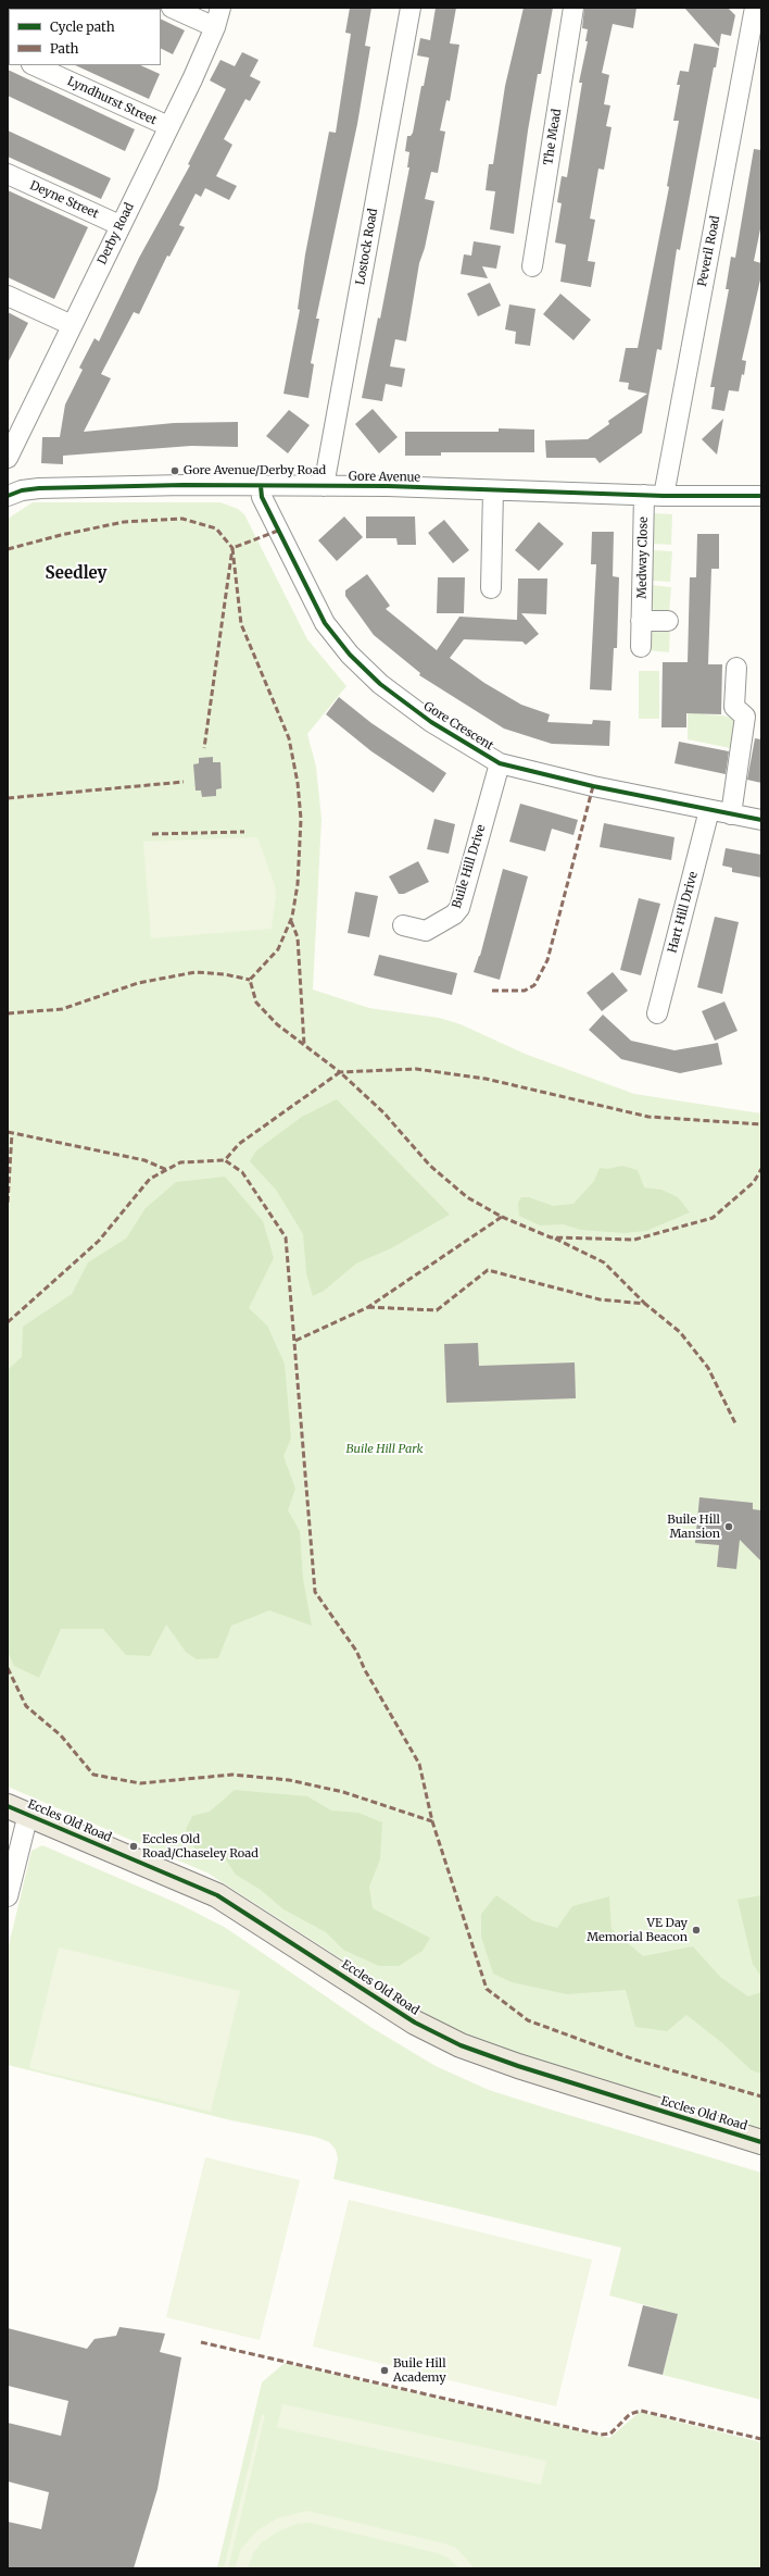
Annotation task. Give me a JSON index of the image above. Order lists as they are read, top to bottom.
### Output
{
  "streets": {
    "main road": ["Eccles Old Road"],
    "street": [
      "Lyndhurst Street",
      "The Mead",
      "Deyne Street",
      "Derby Road",
      "Lostock Road",
      "Peveril Road",
      "Gore Avenue",
      "Medway Close",
      "Gore Crescent",
      "Buile Hill Drive",
      "Hart Hill Drive"
    ]
  },
  "crossings": [
    ["Lyndhurst Street", "Derby Road"],
    ["Deyne Street", "Derby Road"],
    ["Lostock Road", "Gore Avenue"],
    ["Peveril Road", "Gore Avenue"],
    ["Peveril Road", "Medway Close"],
    ["Gore Avenue", "Medway Close"],
    ["Gore Avenue", "Gore Crescent"],
    ["Gore Crescent", "Buile Hill Drive"],
    ["Gore Crescent", "Hart Hill Drive"]
  ],
  "districts": ["Seedley"],
  "parks": ["Buile Hill Park"],
  "places": [
    "Gore Avenue/Derby Road",
    "Buile Hill Mansion",
    "Eccles Old Road/Chaseley Road",
    "VE Day Memorial Beacon",
    "Buile Hill Academy"
  ],
  "legend": ["Cycle path", "Path"]
}
